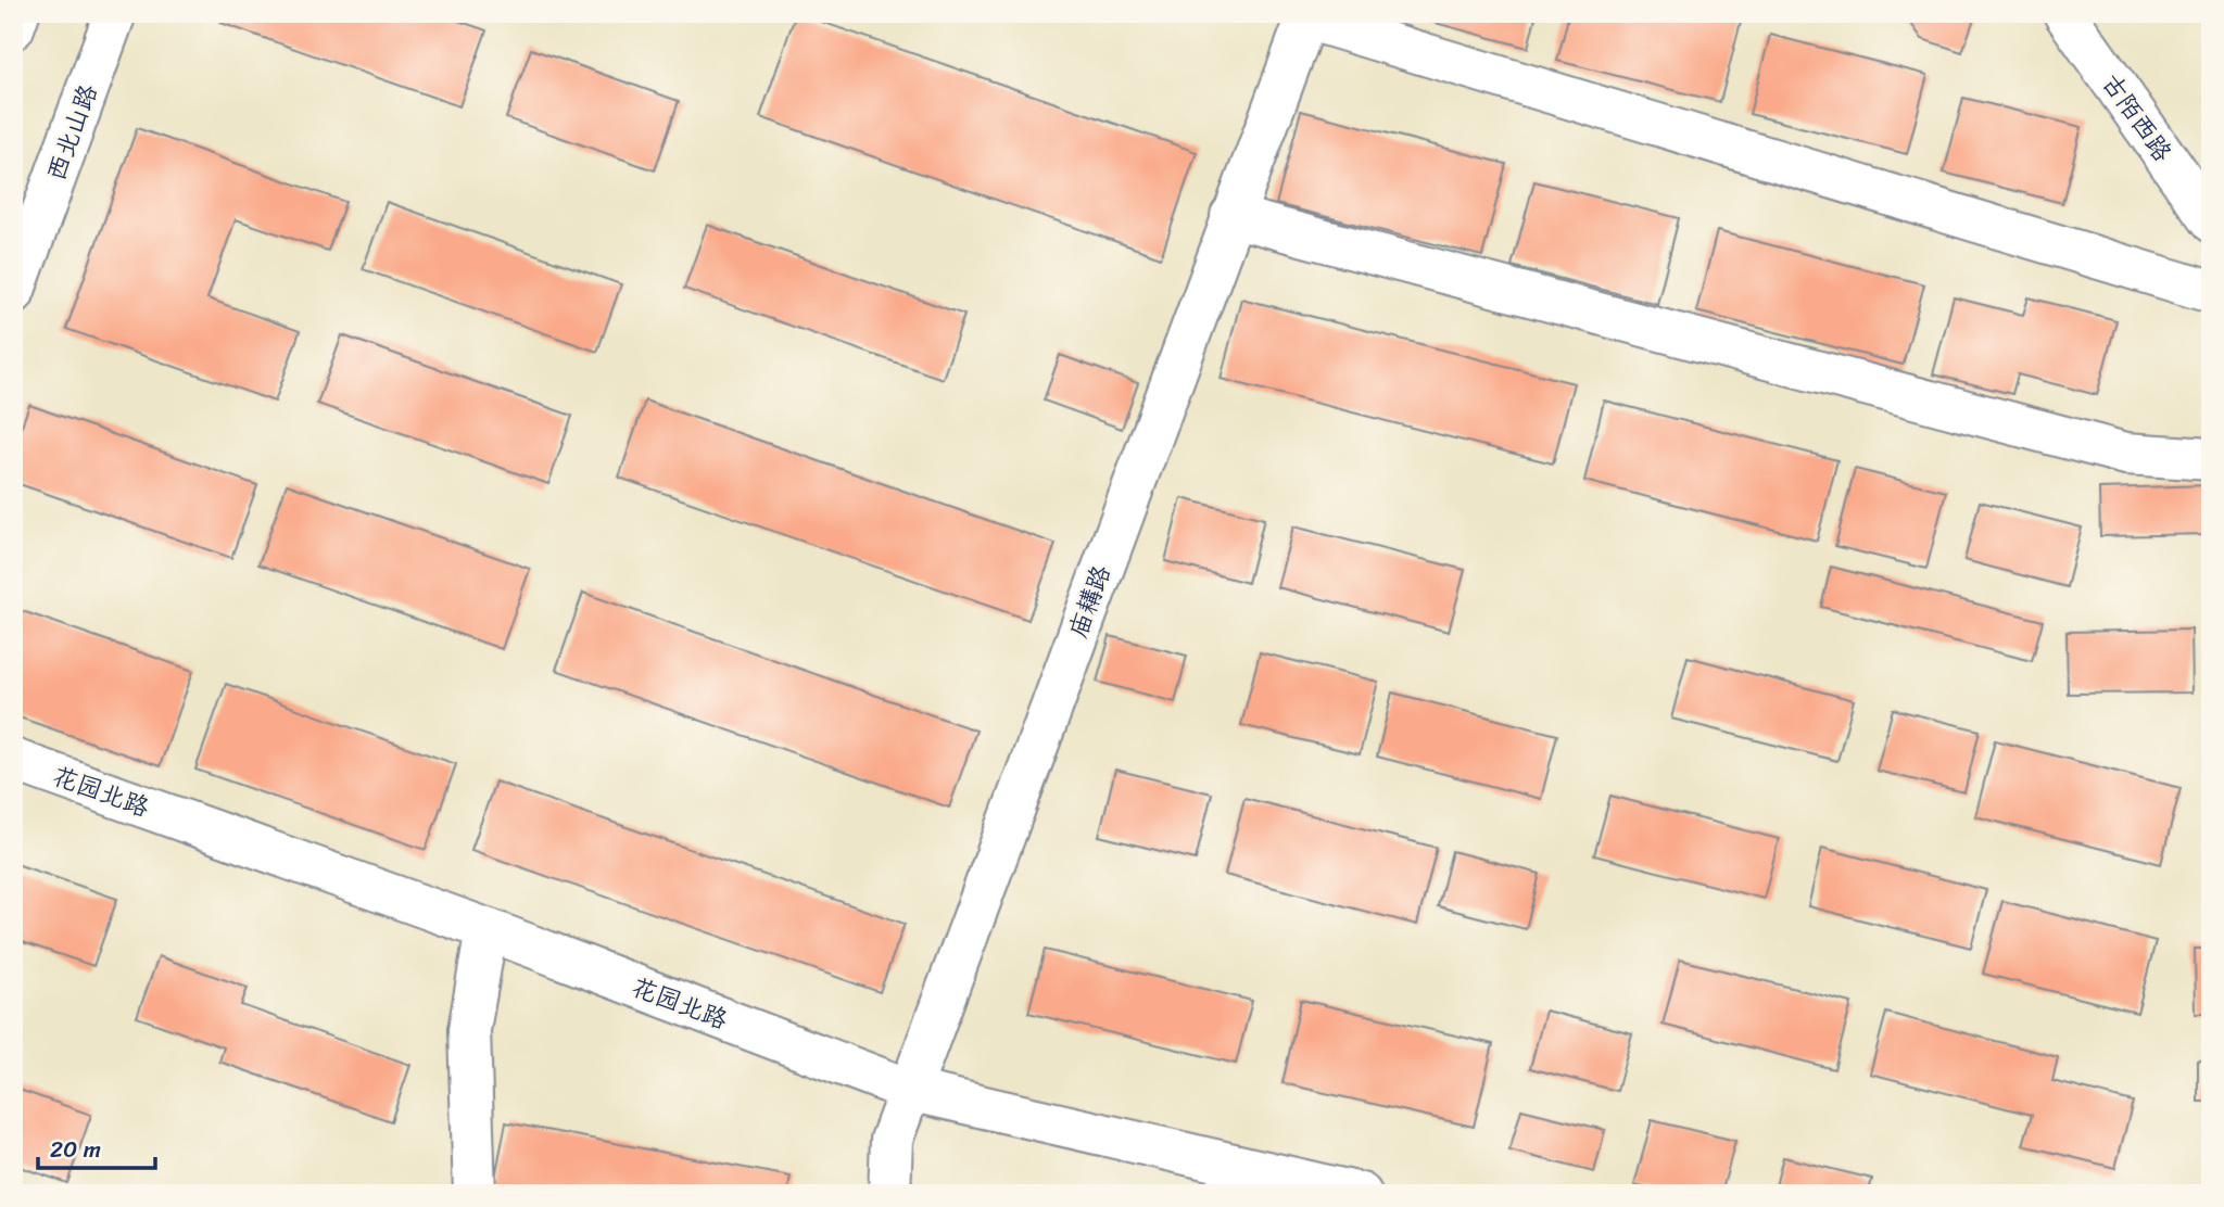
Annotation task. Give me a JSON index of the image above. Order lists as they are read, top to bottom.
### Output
{
  "streets": {
    "street": [
      "古陌西路",
      "西北山路",
      "庙耩路",
      "花园北路"
    ]
  },
  "crossings": [
    ["庙耩路", "花园北路"]
  ],
  "scale_bar": "20 m"
}
